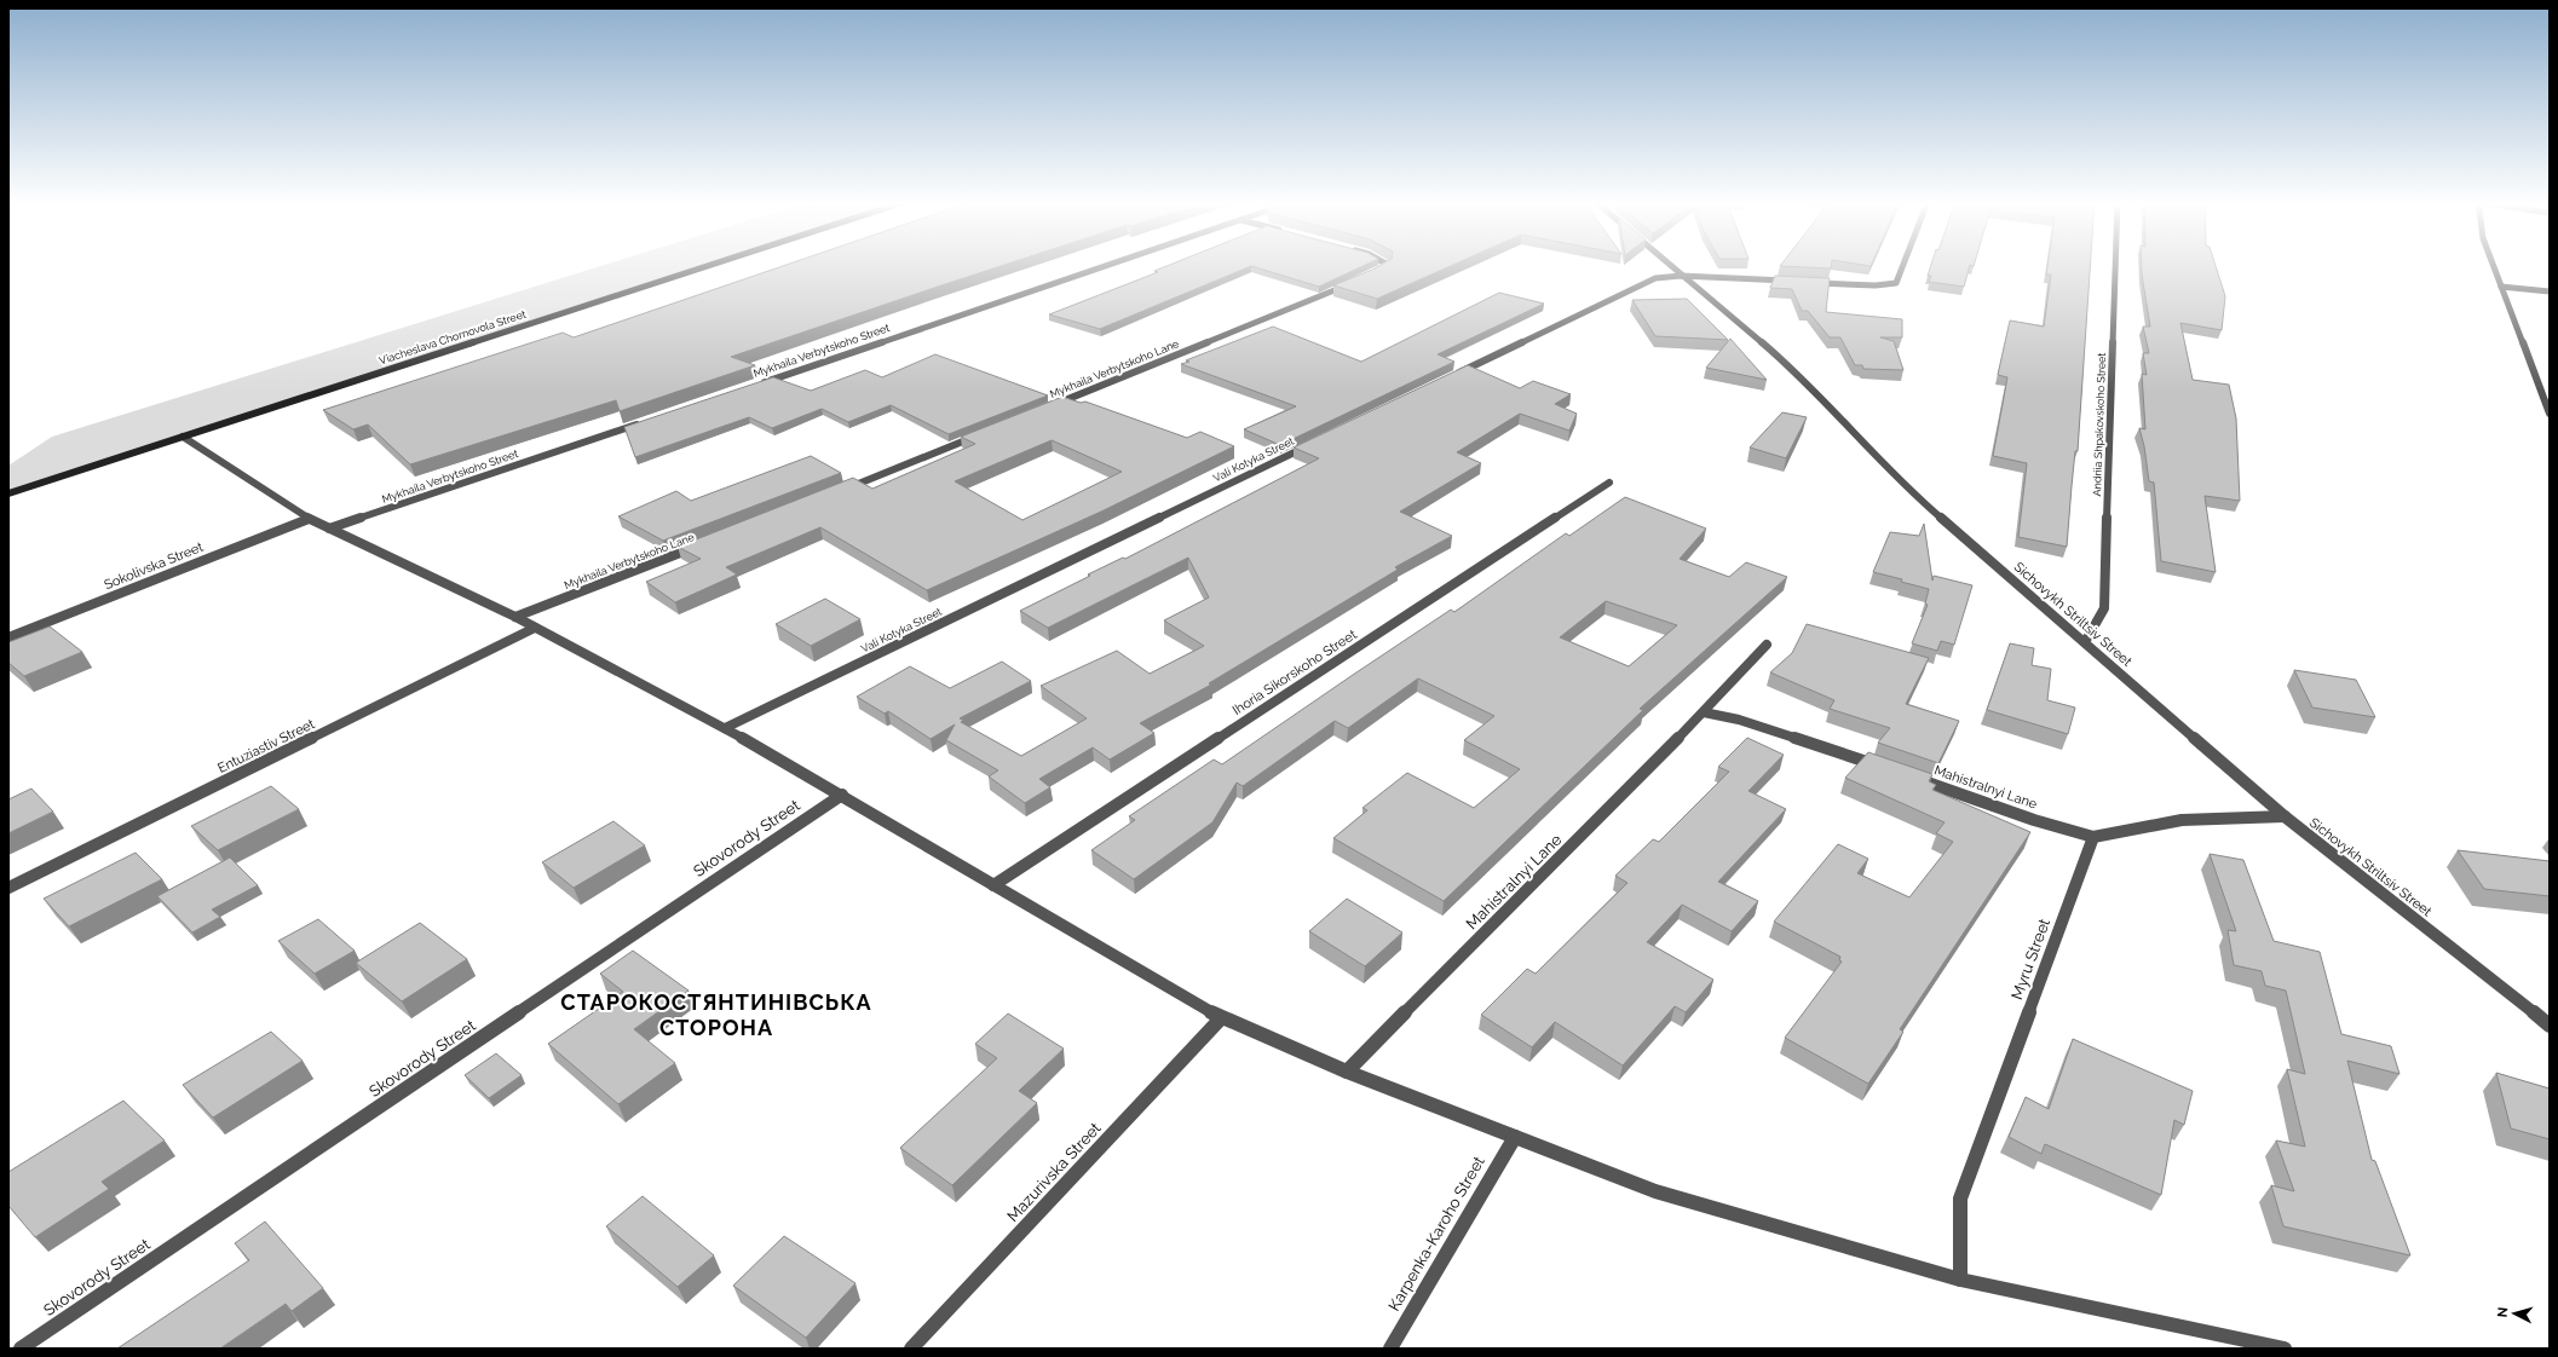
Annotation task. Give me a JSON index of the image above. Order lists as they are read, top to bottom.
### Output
{
  "streets": {
    "street": [
      "Viacheslava Chornovola Street",
      "Mykhaila Verbytskoho Street",
      "Mykhaila Verbytskoho Lane",
      "Andriia Shpakovskoho Street",
      "Vali Kotyka Street",
      "Sokolivska Street",
      "Sichovykh Striltsiv Street",
      "Ihoria Sikorskoho Street",
      "Entuziastiv Street",
      "Mahistralnyi Lane",
      "Skovorody Street",
      "Myru Street",
      "Mazurivska Street",
      "Karpenka-Karoho Street"
    ]
  },
  "crossings": [
    ["Andriia Shpakovskoho Street", "Sichovykh Striltsiv Street"],
    ["Mahistralnyi Lane", "Myru Street"]
  ],
  "districts": ["СТАРОКОСТЯНТИНІВСЬКА СТОРОНА"],
  "north": "left"
}
